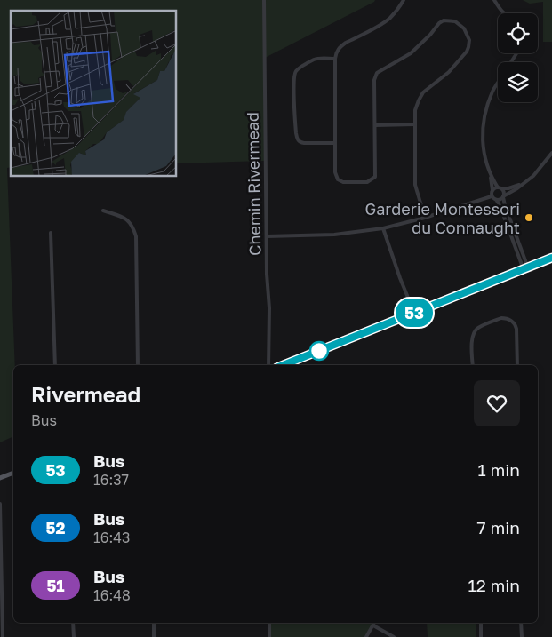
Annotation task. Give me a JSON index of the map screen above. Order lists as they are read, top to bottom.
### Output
{
  "streets": {
    "street": ["Chemin Rivermead"]
  },
  "places": ["Garderie Montessori du Connaught"],
  "lines": ["bus line 53"],
  "page": {
    "on_map": "53",
    "heading": ["Rivermead", "Bus"],
    "list": [
      {
        "mark": "53",
        "name": "Bus",
        "note": "16:37",
        "value": "1 min"
      },
      {
        "mark": "52",
        "name": "Bus",
        "note": "16:43",
        "value": "7 min"
      },
      {
        "mark": "51",
        "name": "Bus",
        "note": "16:48",
        "value": "12 min"
      }
    ]
  }
}
